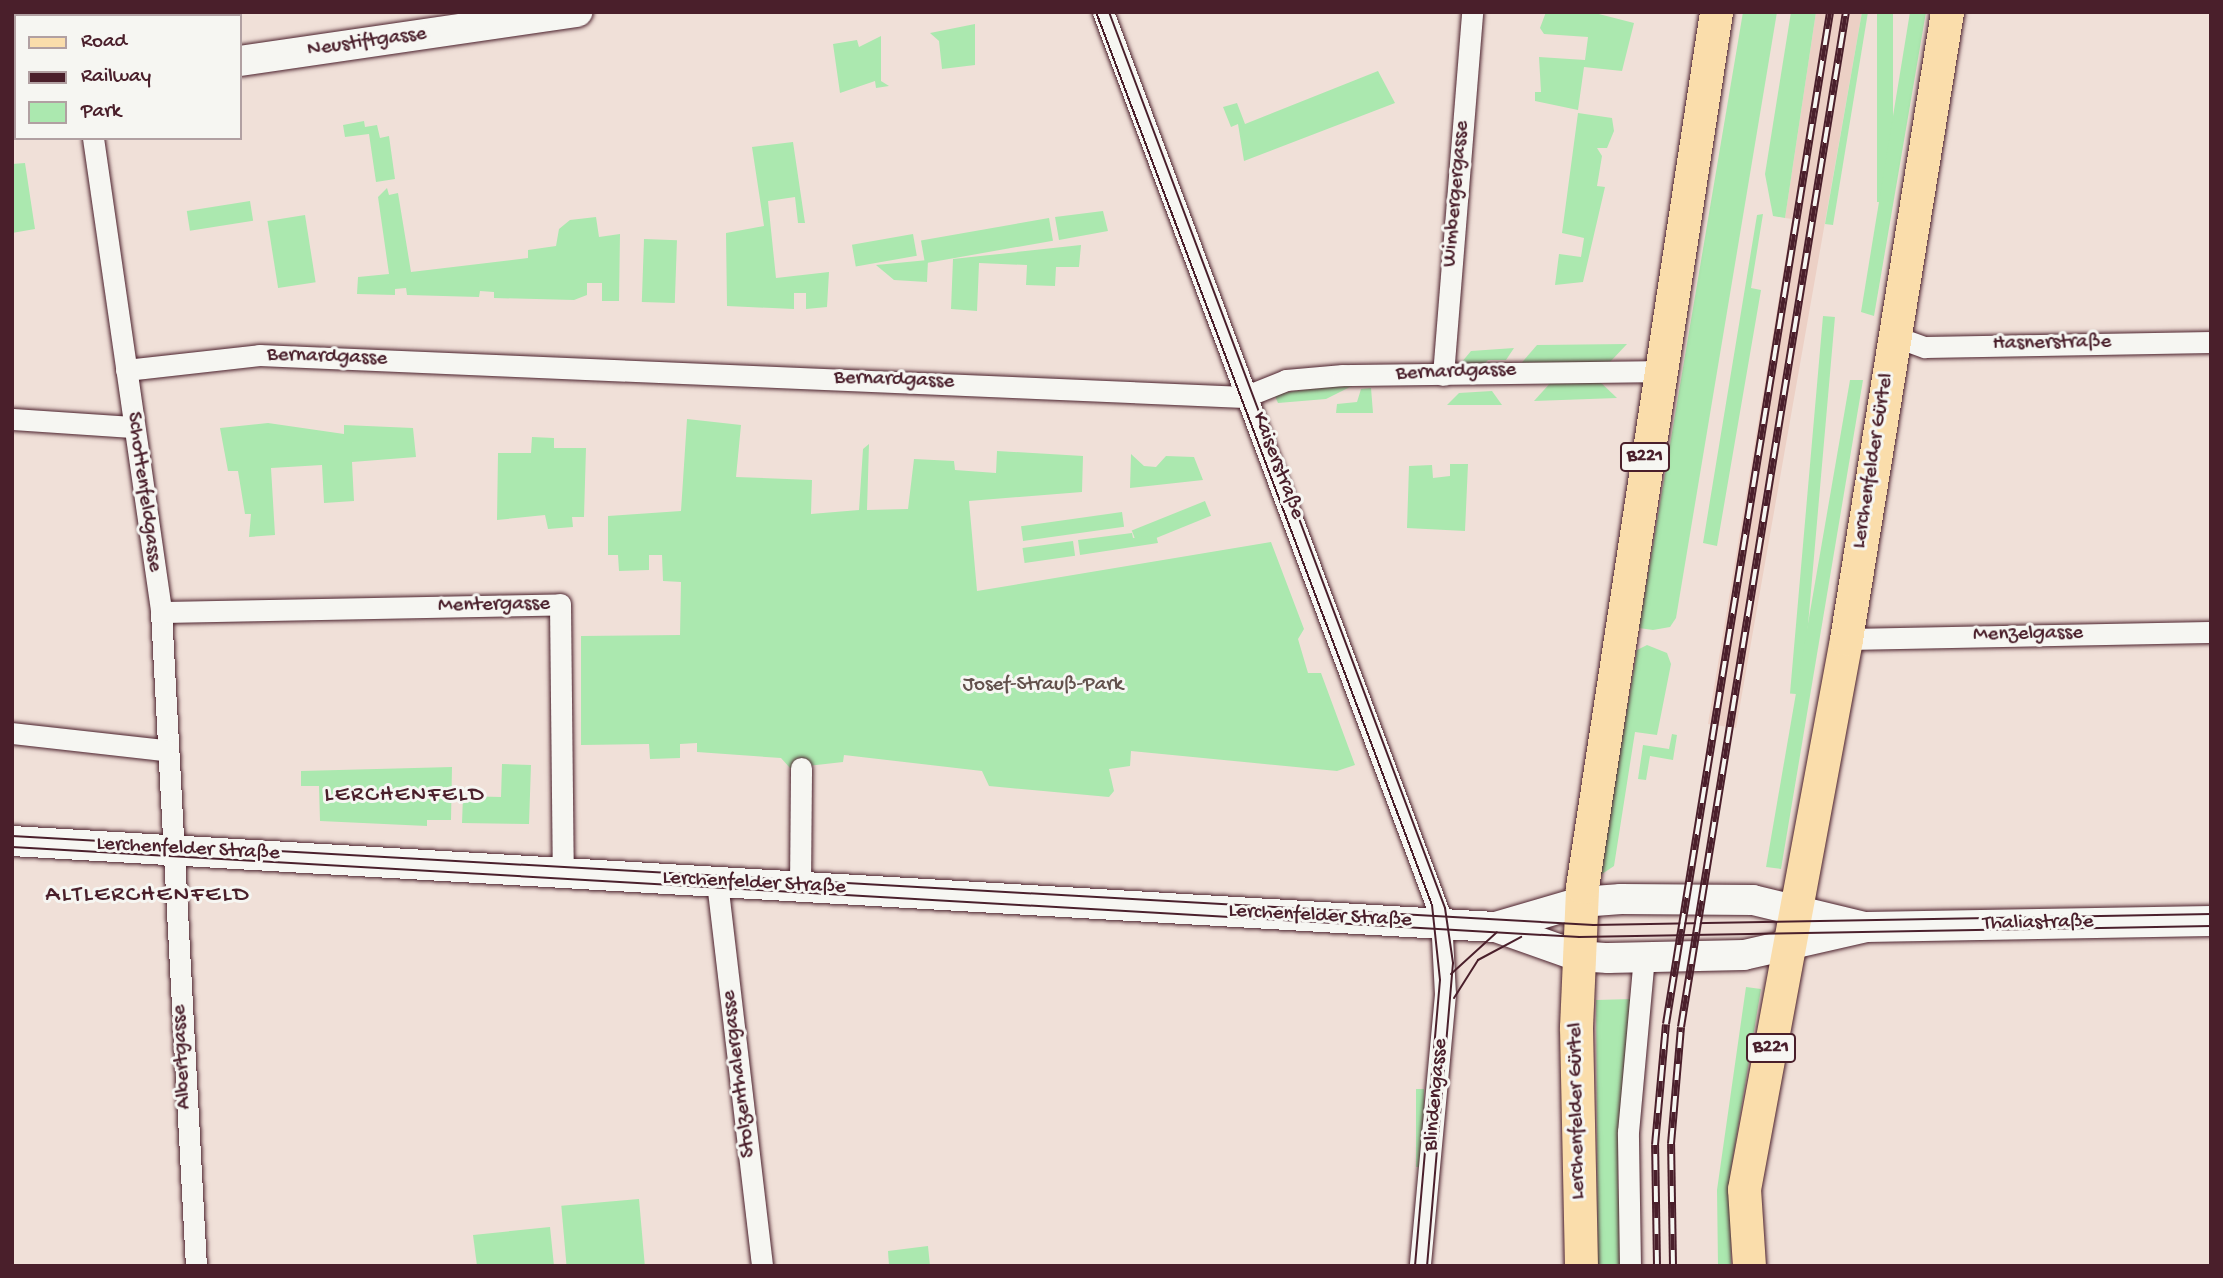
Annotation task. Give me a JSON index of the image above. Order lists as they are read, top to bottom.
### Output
{
  "streets": {
    "main road": [
      "Neustiftgasse",
      "B221",
      "Lerchenfelder Gürtel",
      "Lerchenfelder Straße",
      "Thaliastraße"
    ],
    "street": [
      "Wimbergergasse",
      "Hasnerstraße",
      "Bernardgasse",
      "Kaiserstraße",
      "Schottenfeldgasse",
      "Mentergasse",
      "Menzelgasse",
      "Albertgasse",
      "Stolzenthalergasse",
      "Blindengasse"
    ]
  },
  "crossings": [
    ["Wimbergergasse", "Bernardgasse"],
    ["Hasnerstraße", "Lerchenfelder Gürtel"],
    ["Bernardgasse", "Lerchenfelder Gürtel"],
    ["Bernardgasse", "Kaiserstraße"],
    ["Bernardgasse", "Schottenfeldgasse"],
    ["Lerchenfelder Gürtel", "Menzelgasse"],
    ["Lerchenfelder Gürtel", "Lerchenfelder Straße"],
    ["Kaiserstraße", "Lerchenfelder Straße"],
    ["Kaiserstraße", "Blindengasse"],
    ["Schottenfeldgasse", "Mentergasse"],
    ["Schottenfeldgasse", "Lerchenfelder Straße"],
    ["Schottenfeldgasse", "Albertgasse"],
    ["Mentergasse", "Lerchenfelder Straße"],
    ["Lerchenfelder Straße", "Albertgasse"],
    ["Lerchenfelder Straße", "Stolzenthalergasse"],
    ["Lerchenfelder Straße", "Blindengasse"]
  ],
  "districts": ["LERCHENFELD", "ALTLERCHENFELD"],
  "parks": ["Josef-Strauß-Park"],
  "legend": ["Road", "Railway", "Park"]
}
